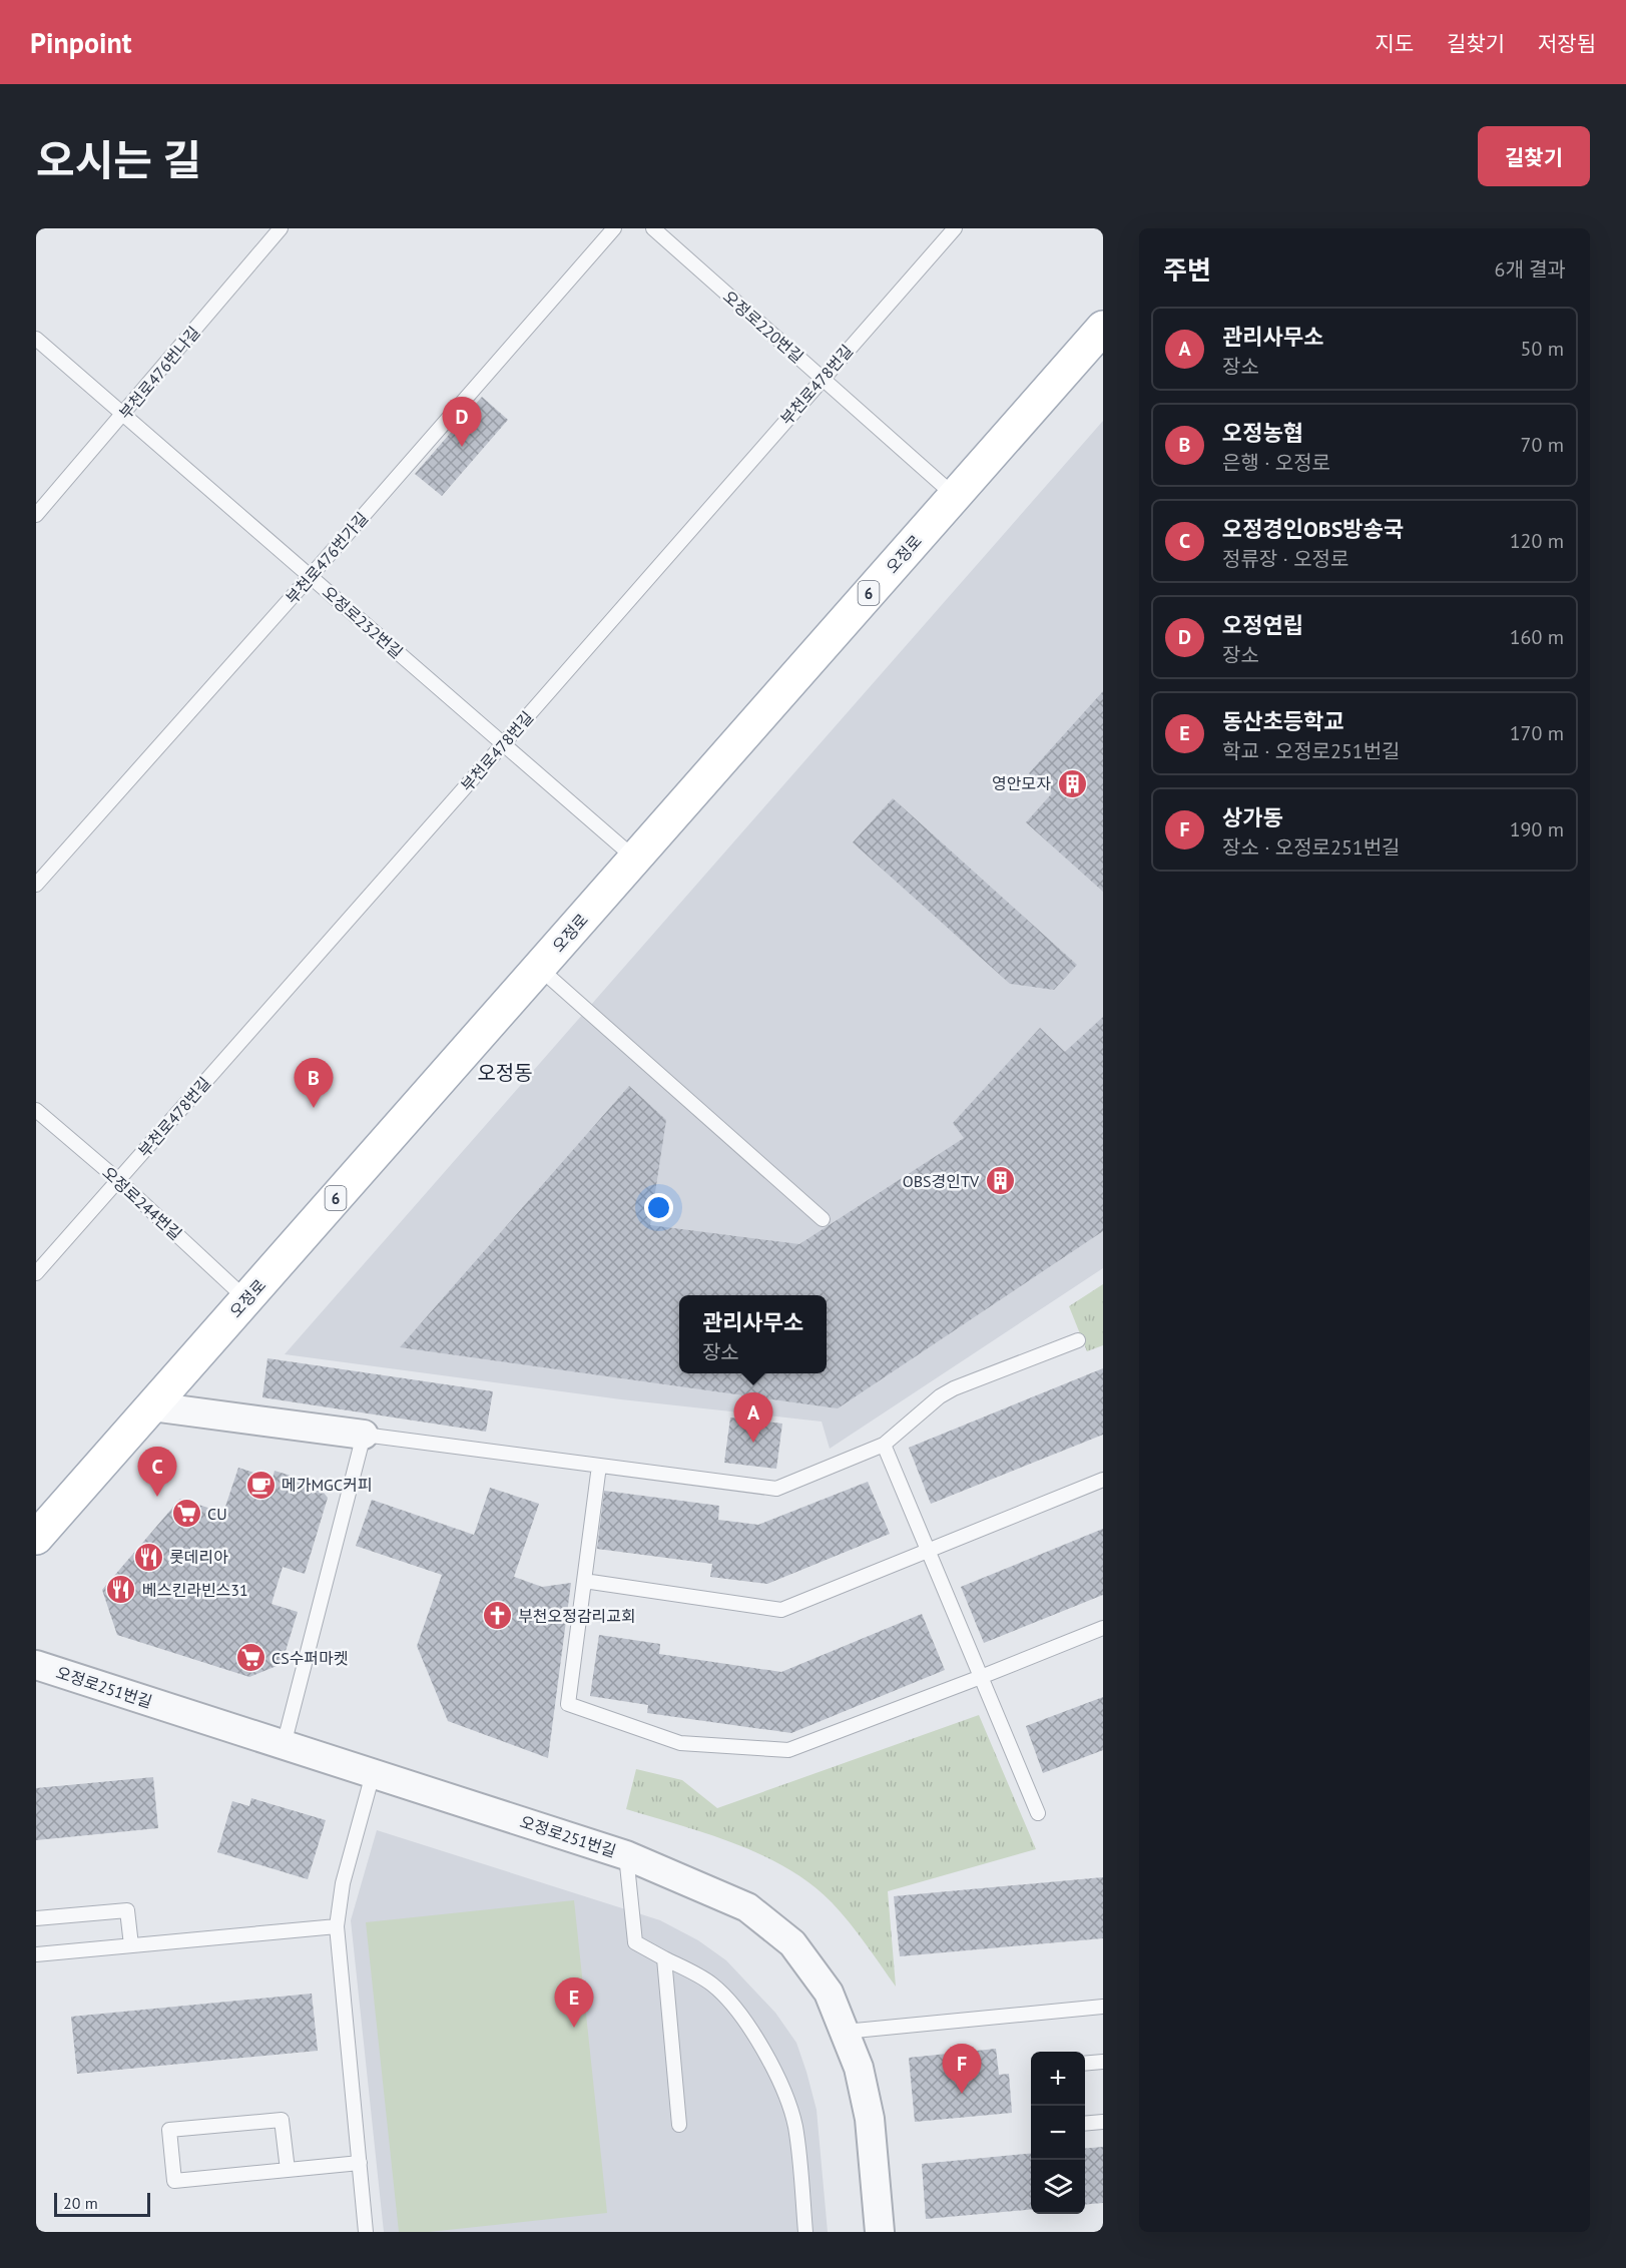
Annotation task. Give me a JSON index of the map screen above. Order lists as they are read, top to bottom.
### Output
{
  "streets": {
    "main road": ["오정로", "6"],
    "street": ["오정로251번길"],
    "lane": [
      "오정로220번길",
      "부천로476번나길",
      "부천로478번길",
      "부천로476번가길",
      "오정로232번길",
      "오정로244번길"
    ]
  },
  "crossings": [
    ["오정로220번길", "부천로478번길"],
    ["오정로220번길", "오정로"],
    ["부천로476번나길", "오정로232번길"],
    ["부천로478번길", "오정로232번길"],
    ["부천로478번길", "오정로244번길"],
    ["오정로", "오정로232번길"],
    ["오정로", "오정로244번길"],
    ["부천로476번가길", "오정로232번길"]
  ],
  "districts": ["오정동"],
  "places": {
    "building": ["영안모자", "OBS경인TV"],
    "cafe": ["메가MGC커피"],
    "supermarket": ["CU", "CS수퍼마켓"],
    "restaurant": ["롯데리아", "베스킨라빈스31"],
    "church": ["부천오정감리교회"]
  },
  "scale_bar": "20 m",
  "page": {
    "header": "Pinpoint",
    "nav": ["지도", "길찾기", "저장됨"],
    "title": "오시는 길",
    "buttons": "길찾기",
    "heading": ["주변", "6개 결과"],
    "list": [
      {
        "mark": "A",
        "name": "관리사무소",
        "note": "장소",
        "value": "50 m"
      },
      {
        "mark": "B",
        "name": "오정농협",
        "note": "은행 · 오정로",
        "value": "70 m"
      },
      {
        "mark": "C",
        "name": "오정경인OBS방송국",
        "note": "정류장 · 오정로",
        "value": "120 m"
      },
      {
        "mark": "D",
        "name": "오정연립",
        "note": "장소",
        "value": "160 m"
      },
      {
        "mark": "E",
        "name": "동산초등학교",
        "note": "학교 · 오정로251번길",
        "value": "170 m"
      },
      {
        "mark": "F",
        "name": "상가동",
        "note": "장소 · 오정로251번길",
        "value": "190 m"
      }
    ],
    "pins": [
      "D",
      "B",
      "A",
      "C",
      "E",
      "F"
    ],
    "popup": ["관리사무소", "장소"],
    "map_buttons": ["+", "−"],
    "scale": "20 m"
  }
}
